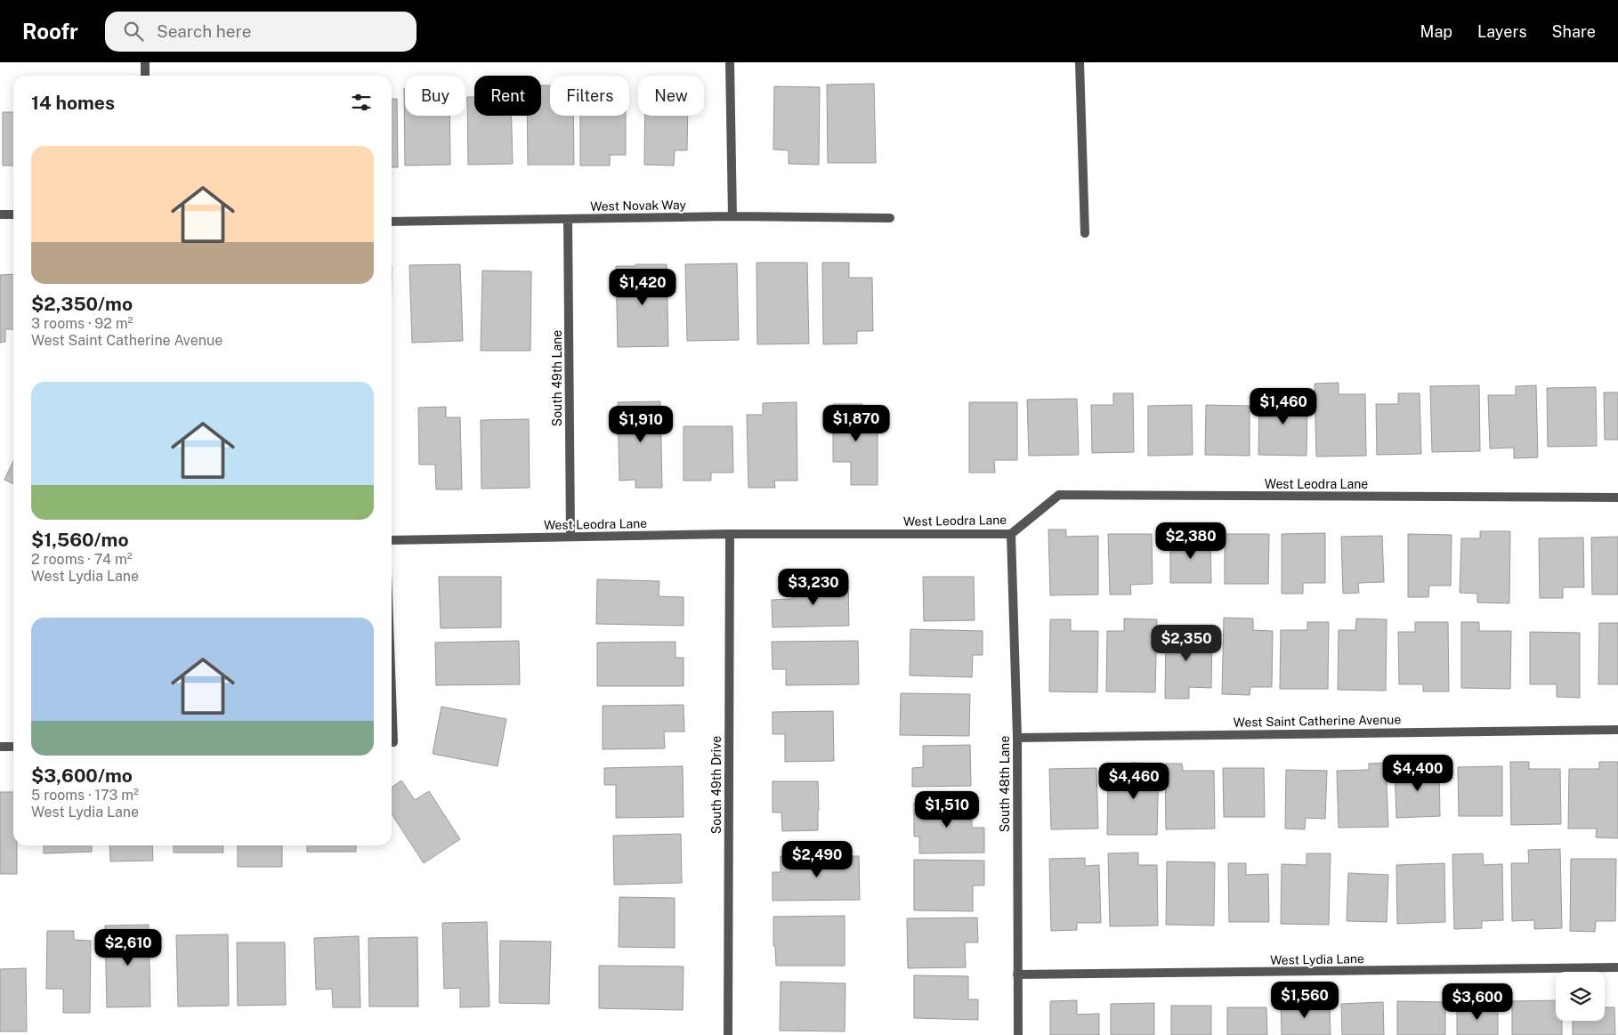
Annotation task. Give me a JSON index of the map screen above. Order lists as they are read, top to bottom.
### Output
{
  "streets": {
    "street": [
      "West Novak Way",
      "South 49th Lane",
      "West Leodra Lane",
      "West Saint Catherine Avenue",
      "South 48th Lane",
      "South 49th Drive",
      "West Lydia Lane"
    ]
  },
  "crossings": [
    ["West Novak Way", "South 49th Lane"],
    ["South 49th Lane", "West Leodra Lane"],
    ["West Leodra Lane", "South 48th Lane"],
    ["West Leodra Lane", "South 49th Drive"],
    ["West Saint Catherine Avenue", "South 48th Lane"],
    ["South 48th Lane", "West Lydia Lane"]
  ],
  "page": {
    "header": "Roofr",
    "search": "Search here",
    "nav": ["Map", "Layers", "Share"],
    "chip": [
      "Buy",
      "Rent",
      "Filters",
      "New"
    ],
    "heading": "14 homes",
    "list": [
      {
        "name": "$2,350/mo",
        "note": "3 rooms · 92 m² · West Saint Catherine Avenue"
      },
      {
        "name": "$1,560/mo",
        "note": "2 rooms · 74 m² · West Lydia Lane"
      },
      {
        "name": "$3,600/mo",
        "note": "5 rooms · 173 m² · West Lydia Lane"
      }
    ],
    "price": [
      "$1,420",
      "$1,460",
      "$1,870",
      "$1,910",
      "$2,380",
      "$3,230",
      "$2,350",
      "$4,400",
      "$4,460",
      "$1,510",
      "$2,490",
      "$2,610",
      "$1,560",
      "$3,600"
    ]
  }
}
